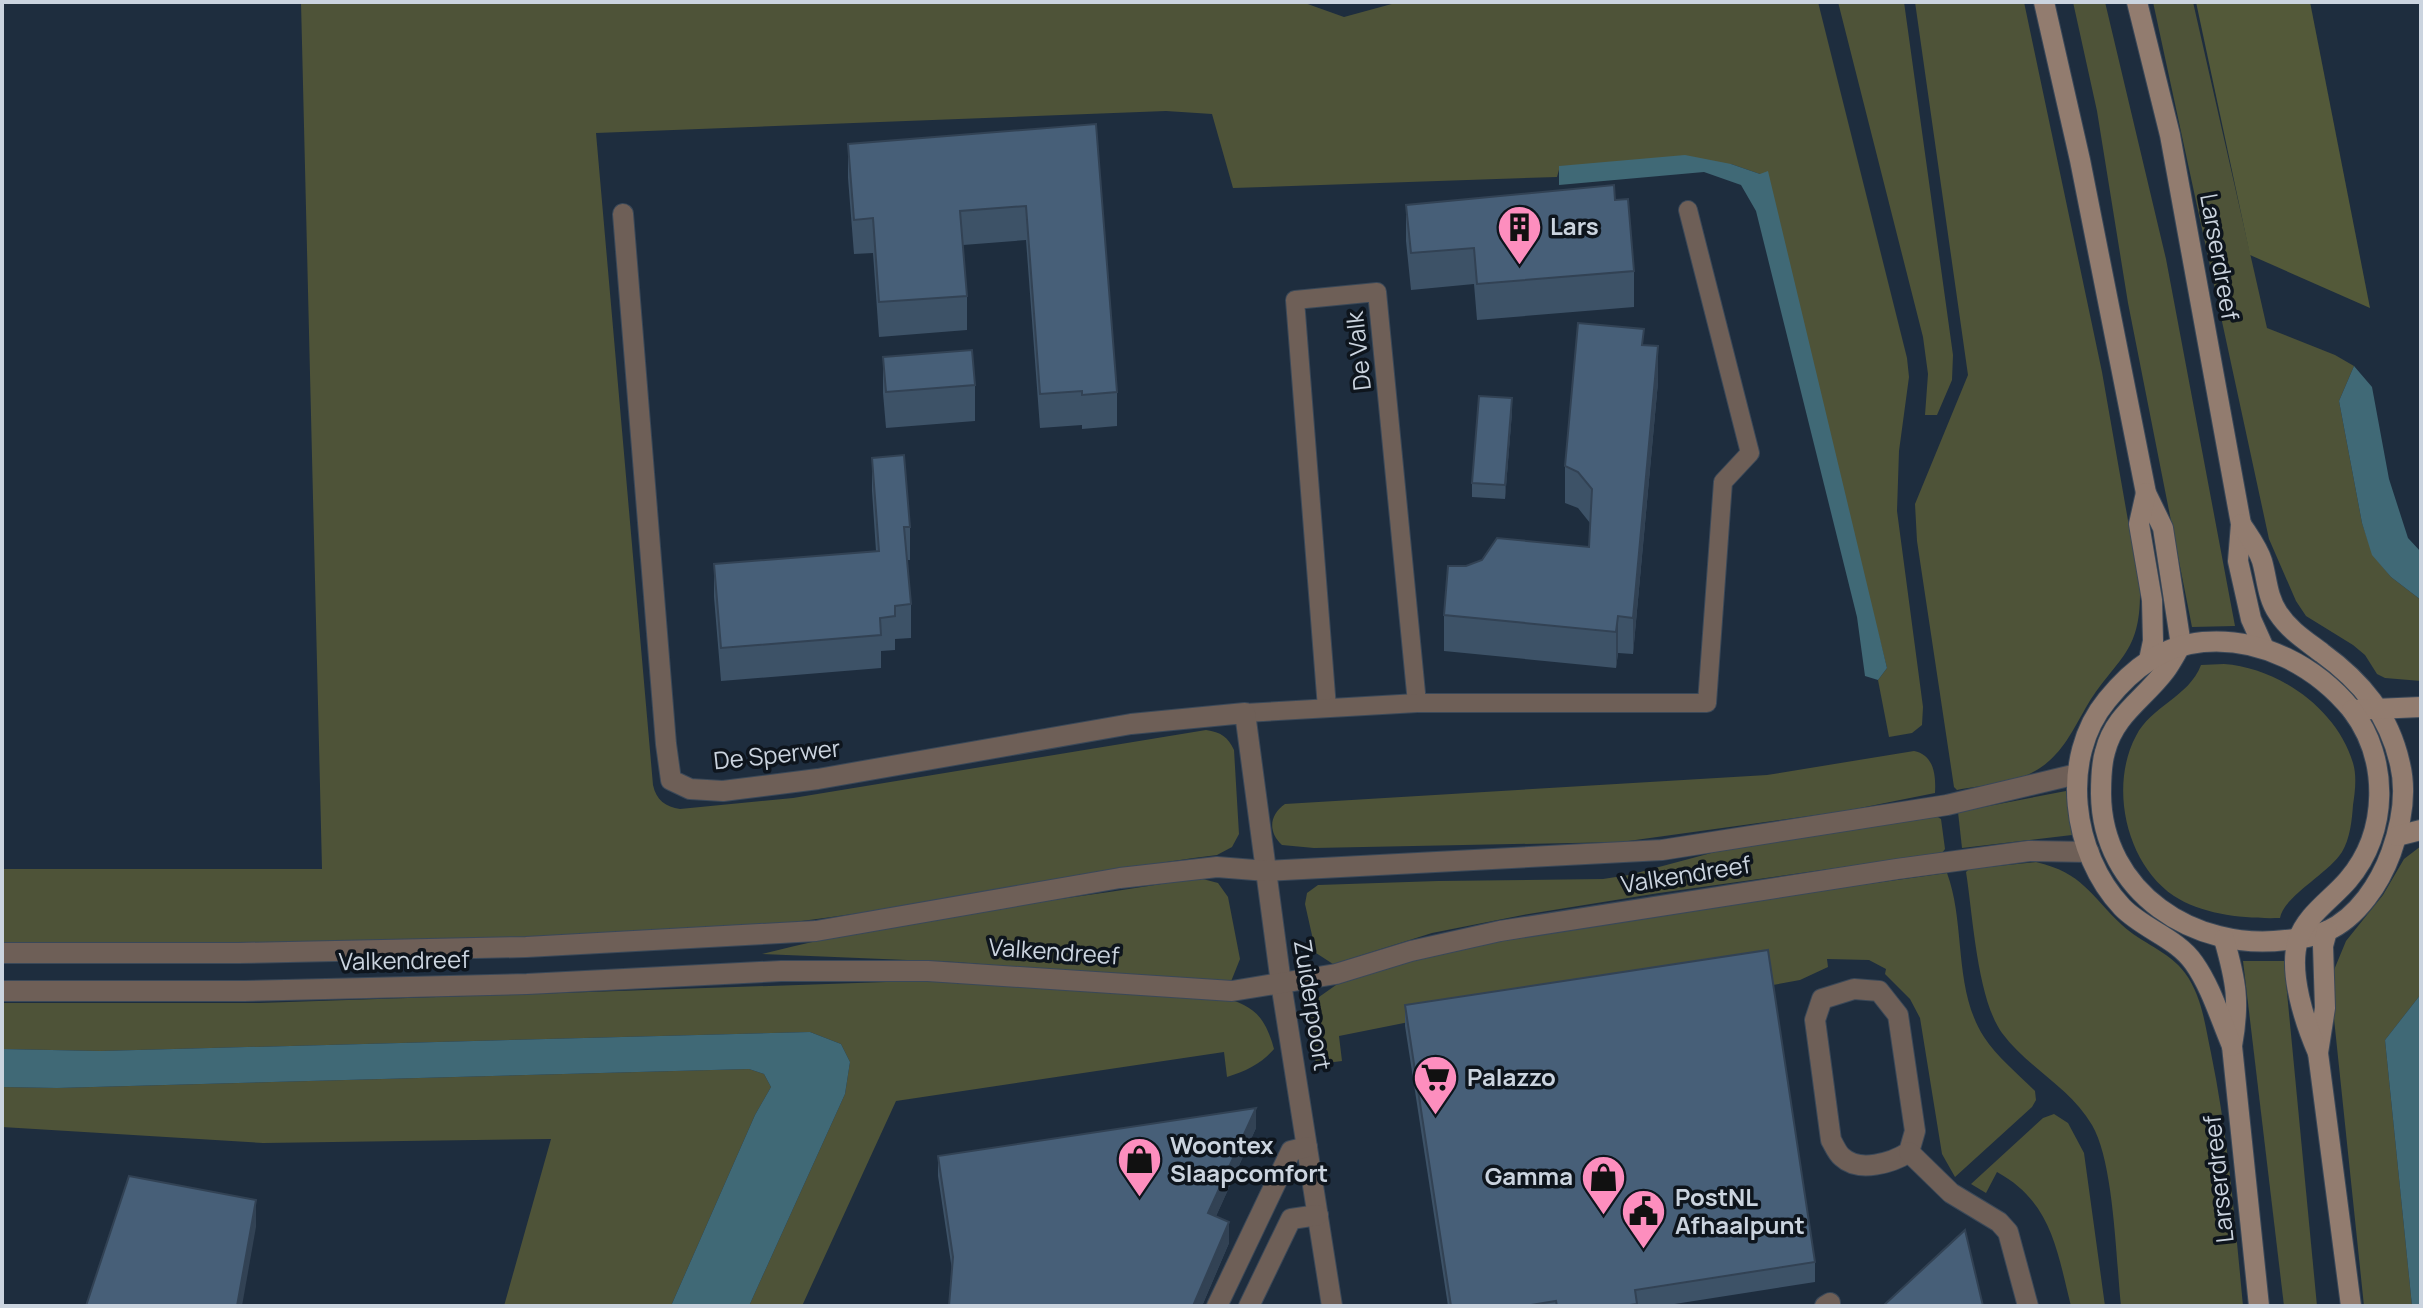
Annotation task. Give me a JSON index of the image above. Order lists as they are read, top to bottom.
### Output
{
  "streets": {
    "main road": ["Larserdreef"],
    "street": ["De Sperwer", "Valkendreef", "Zuiderpoort"],
    "lane": ["De Valk"]
  },
  "crossings": [
    ["Larserdreef", "Valkendreef"],
    ["Valkendreef", "Zuiderpoort"]
  ],
  "places": {
    "building": ["Lars"],
    "supermarket": ["Palazzo"],
    "shop": ["Woontex Slaapcomfort", "Gamma"],
    "public building": ["PostNL Afhaalpunt"]
  }
}
